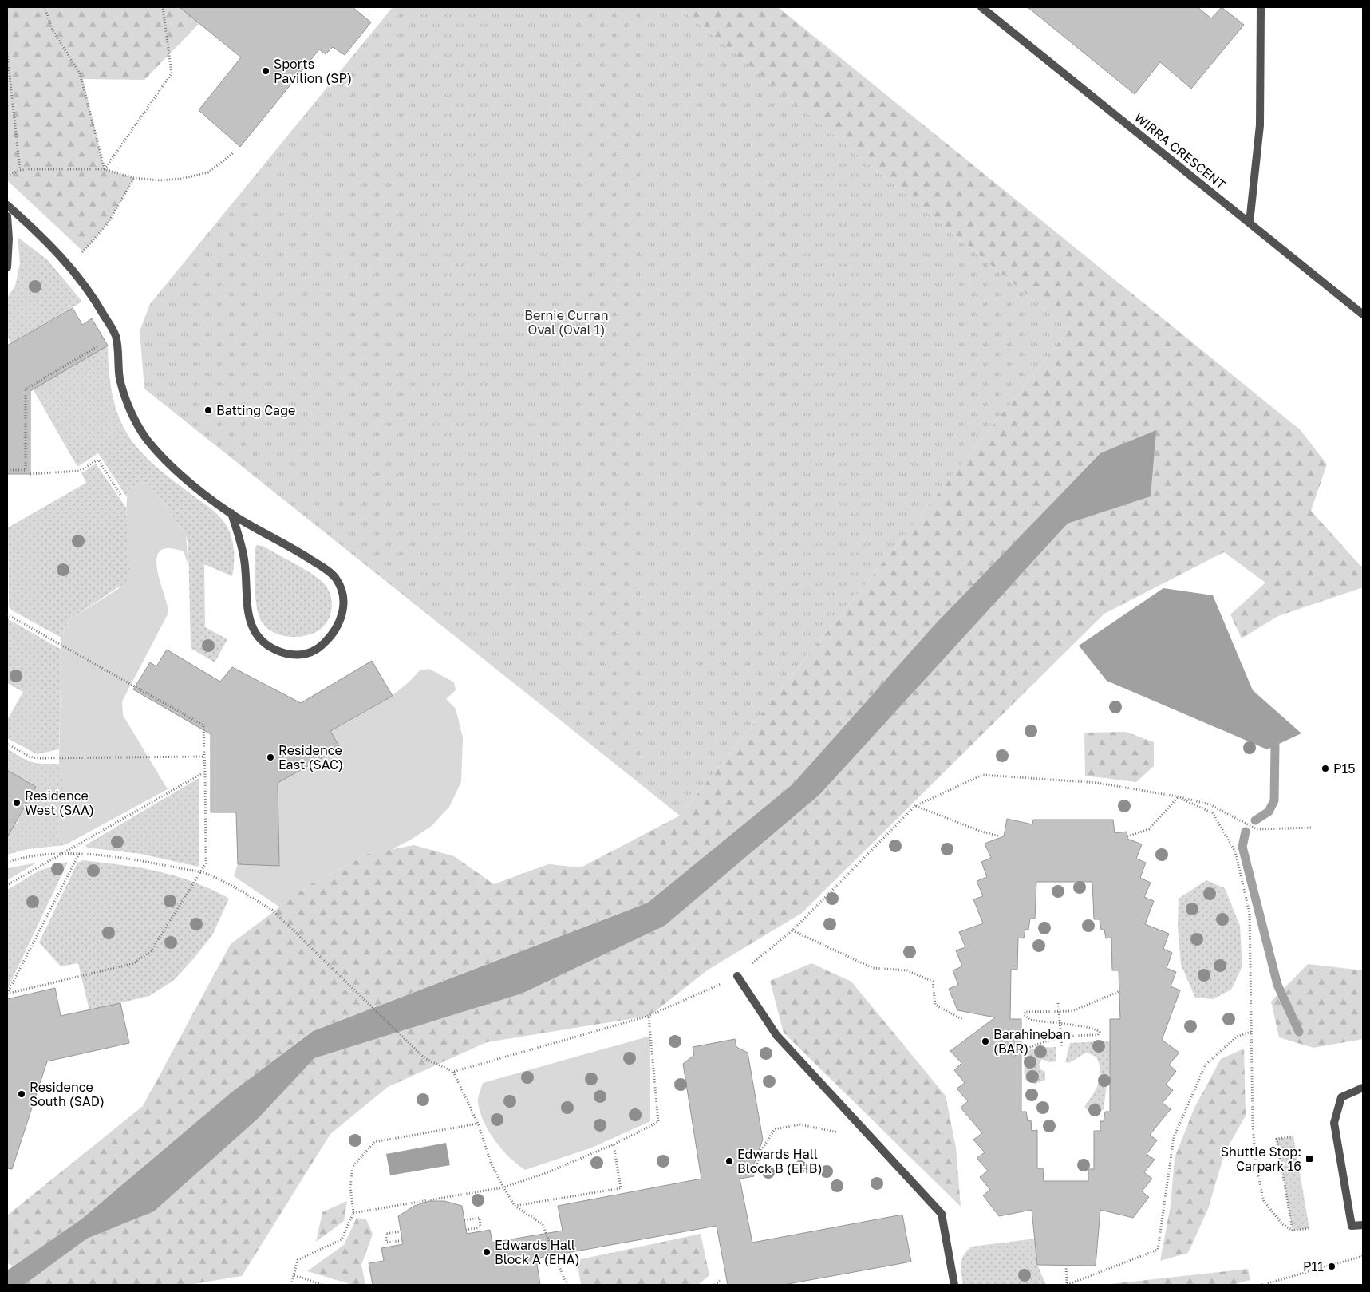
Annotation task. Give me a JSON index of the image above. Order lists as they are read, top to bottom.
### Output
{
  "streets": {
    "lane": ["WIRRA CRESCENT"]
  },
  "parks": ["Bernie Curran Oval (Oval 1)"],
  "places": {
    "other": [
      "Sports Pavilion (SP)",
      "Batting Cage",
      "Residence East (SAC)",
      "P15",
      "Residence West (SAA)",
      "Barahineban (BAR)",
      "Residence South (SAD)",
      "Edwards Hall Block B (EHB)",
      "Edwards Hall Block A (EHA)",
      "P11"
    ],
    "transit": ["Shuttle Stop: Carpark 16"]
  }
}
